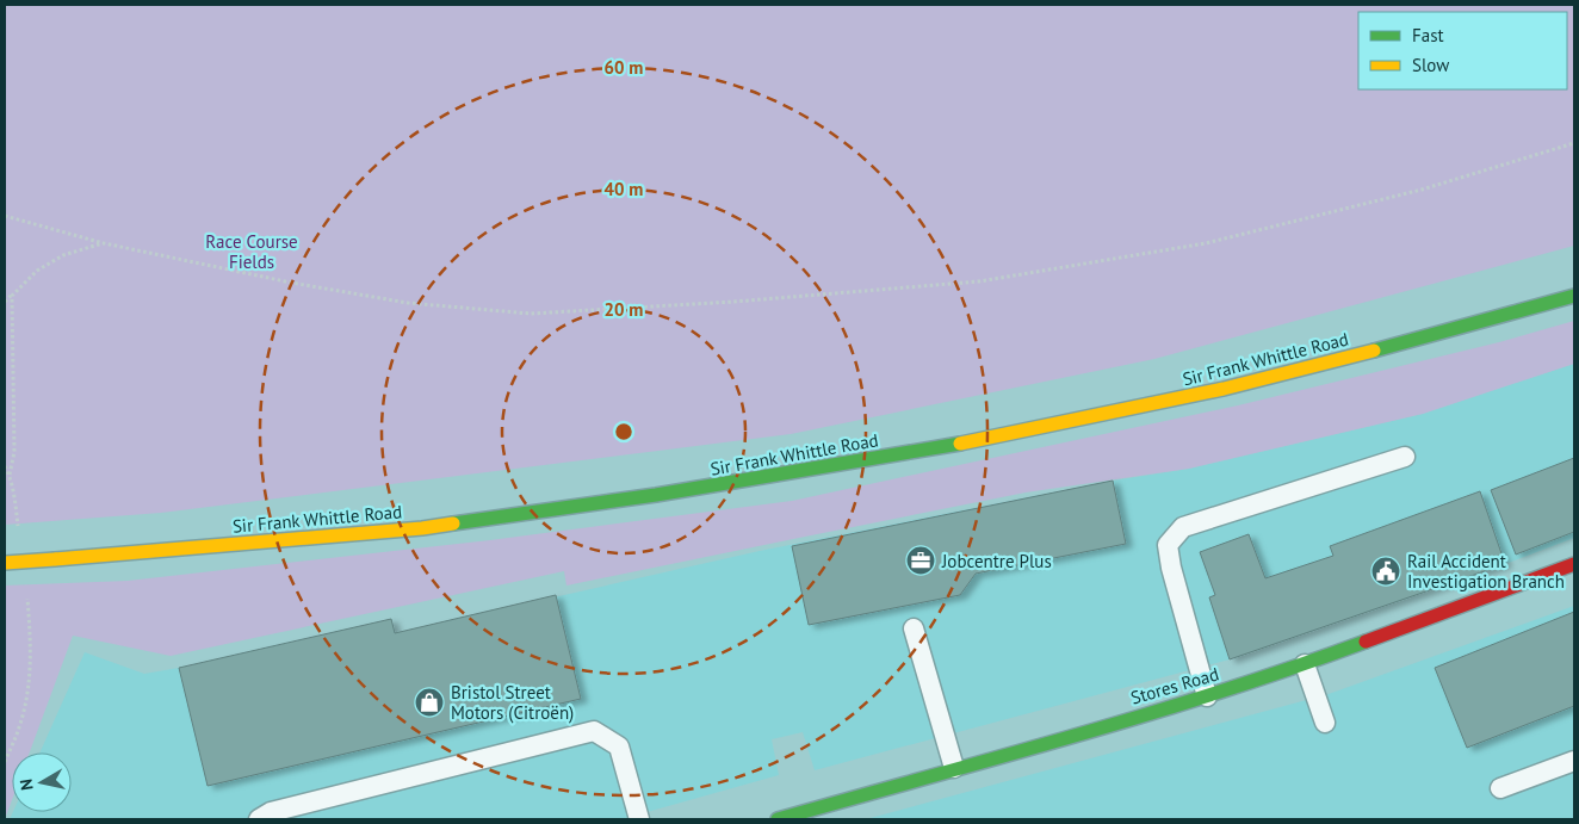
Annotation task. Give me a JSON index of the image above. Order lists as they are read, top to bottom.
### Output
{
  "streets": {
    "main road": ["Sir Frank Whittle Road", "Stores Road"]
  },
  "parks": ["Race Course Fields"],
  "places": {
    "office": ["Jobcentre Plus"],
    "public building": ["Rail Accident Investigation Branch"],
    "shop": ["Bristol Street Motors (Citroën)"]
  },
  "legend": ["Fast", "Slow"],
  "north": "left",
  "rings": ["60 m", "40 m", "20 m"]
}
